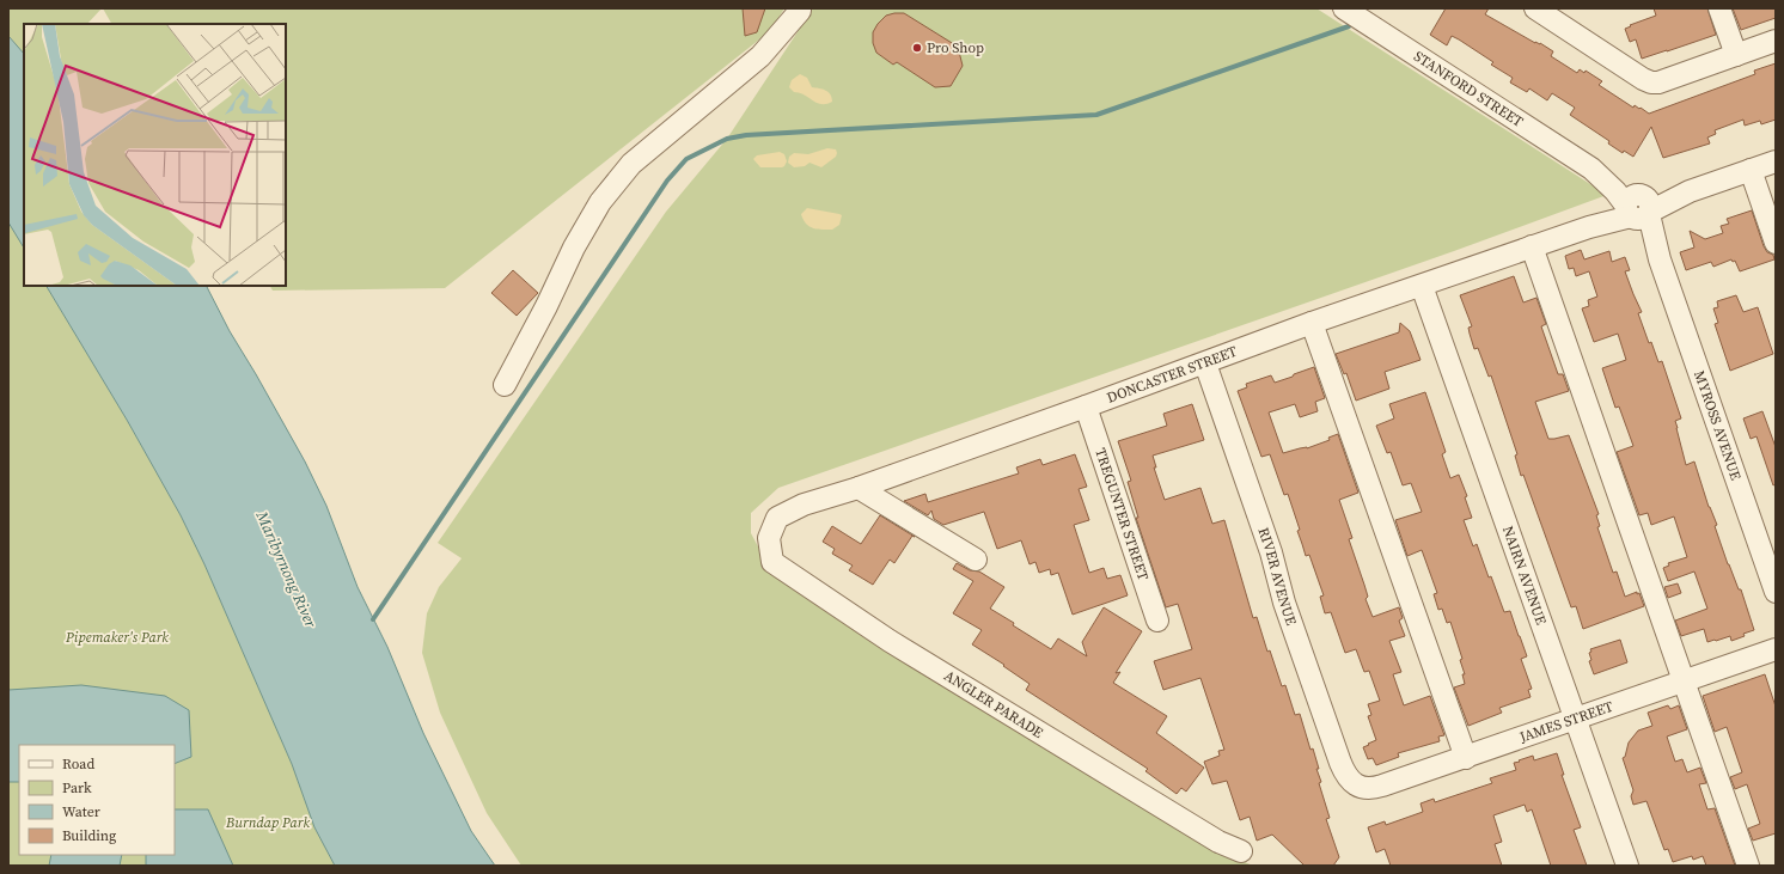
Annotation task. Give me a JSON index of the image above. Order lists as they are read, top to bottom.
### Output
{
  "streets": {
    "street": [
      "STANFORD STREET",
      "DONCASTER STREET",
      "MYROSS AVENUE",
      "TREGUNTER STREET",
      "NAIRN AVENUE",
      "RIVER AVENUE",
      "ANGLER PARADE",
      "JAMES STREET"
    ]
  },
  "crossings": [
    ["STANFORD STREET", "DONCASTER STREET"],
    ["STANFORD STREET", "MYROSS AVENUE"],
    ["DONCASTER STREET", "MYROSS AVENUE"],
    ["DONCASTER STREET", "TREGUNTER STREET"],
    ["DONCASTER STREET", "NAIRN AVENUE"],
    ["DONCASTER STREET", "RIVER AVENUE"],
    ["DONCASTER STREET", "ANGLER PARADE"],
    ["NAIRN AVENUE", "JAMES STREET"],
    ["RIVER AVENUE", "JAMES STREET"]
  ],
  "water": ["Maribyrnong River"],
  "parks": ["Pipemaker's Park", "Burndap Park"],
  "places": ["Pro Shop"],
  "legend": [
    "Road",
    "Park",
    "Water",
    "Building"
  ]
}
